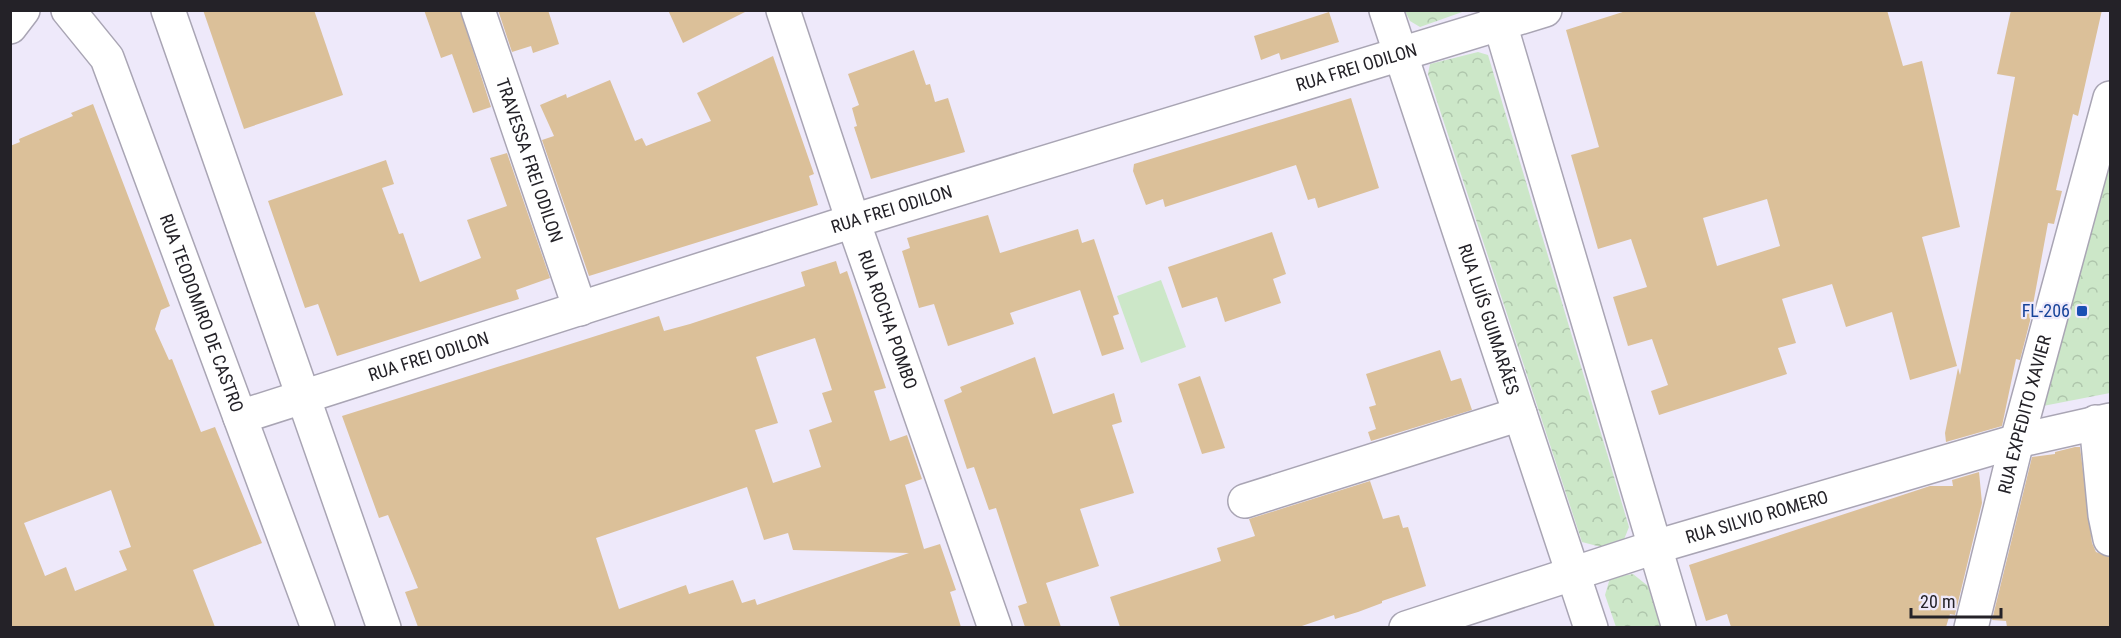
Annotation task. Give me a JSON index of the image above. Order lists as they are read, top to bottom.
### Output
{
  "streets": {
    "street": [
      "RUA FREI ODILON",
      "TRAVESSA FREI ODILON",
      "RUA TEODOMIRO DE CASTRO",
      "RUA LUÍS GUIMARÃES",
      "RUA ROCHA POMBO",
      "RUA EXPEDITO XAVIER",
      "RUA SILVIO ROMERO"
    ]
  },
  "crossings": [
    ["RUA FREI ODILON", "TRAVESSA FREI ODILON"],
    ["RUA FREI ODILON", "RUA TEODOMIRO DE CASTRO"],
    ["RUA FREI ODILON", "RUA LUÍS GUIMARÃES"],
    ["RUA FREI ODILON", "RUA ROCHA POMBO"],
    ["RUA LUÍS GUIMARÃES", "RUA SILVIO ROMERO"],
    ["RUA EXPEDITO XAVIER", "RUA SILVIO ROMERO"]
  ],
  "places": {
    "transit": ["FL-206"]
  },
  "scale_bar": "20 m"
}
